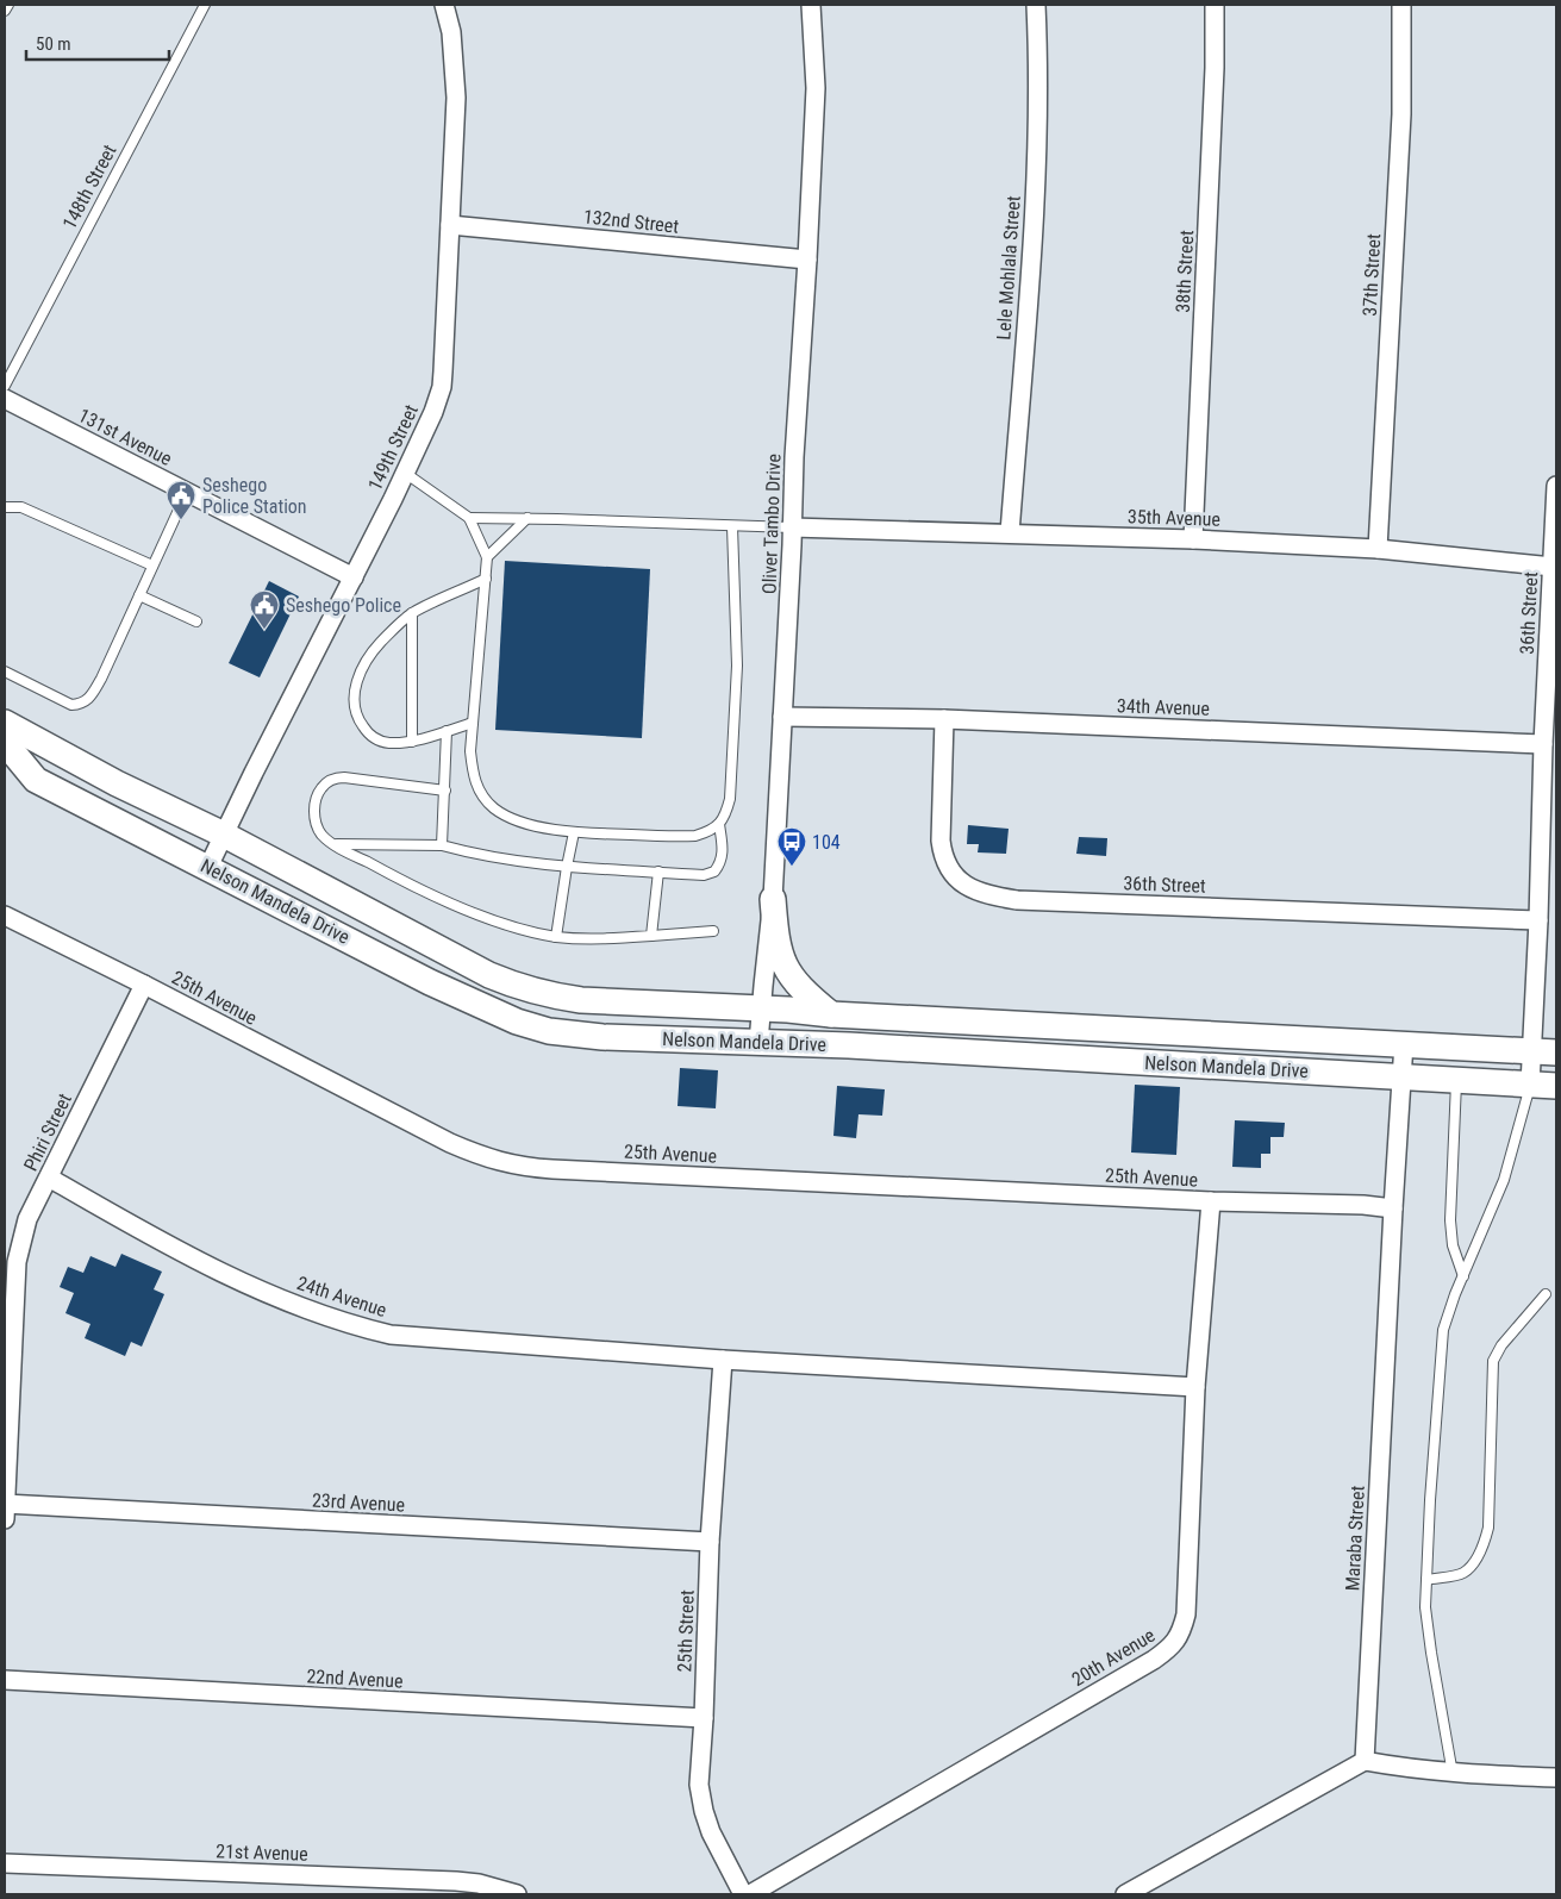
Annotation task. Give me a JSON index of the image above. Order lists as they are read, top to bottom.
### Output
{
  "streets": {
    "main road": ["Nelson Mandela Drive"],
    "street": [
      "132nd Street",
      "Lele Mohlala Street",
      "38th Street",
      "37th Street",
      "131st Avenue",
      "149th Street",
      "35th Avenue",
      "Oliver Tambo Drive",
      "36th Street",
      "34th Avenue",
      "25th Avenue",
      "Phiri Street",
      "24th Avenue",
      "23rd Avenue",
      "Maraba Street",
      "25th Street",
      "20th Avenue",
      "22nd Avenue",
      "21st Avenue"
    ],
    "lane": ["148th Street"]
  },
  "crossings": [
    ["132nd Street", "149th Street"],
    ["132nd Street", "Oliver Tambo Drive"],
    ["Lele Mohlala Street", "35th Avenue"],
    ["38th Street", "35th Avenue"],
    ["37th Street", "35th Avenue"],
    ["131st Avenue", "149th Street"],
    ["149th Street", "Nelson Mandela Drive"],
    ["35th Avenue", "Oliver Tambo Drive"],
    ["35th Avenue", "36th Street"],
    ["Oliver Tambo Drive", "34th Avenue"],
    ["Oliver Tambo Drive", "Nelson Mandela Drive"],
    ["36th Street", "34th Avenue"],
    ["36th Street", "Nelson Mandela Drive"],
    ["Nelson Mandela Drive", "Maraba Street"],
    ["25th Avenue", "Phiri Street"],
    ["25th Avenue", "Maraba Street"],
    ["25th Avenue", "20th Avenue"],
    ["Phiri Street", "24th Avenue"],
    ["Phiri Street", "23rd Avenue"],
    ["24th Avenue", "25th Street"],
    ["24th Avenue", "20th Avenue"],
    ["23rd Avenue", "25th Street"],
    ["25th Street", "22nd Avenue"]
  ],
  "places": {
    "public building": ["Seshego Police Station", "Seshego Police"],
    "bus stop": ["104"]
  },
  "scale_bar": "50 m"
}
